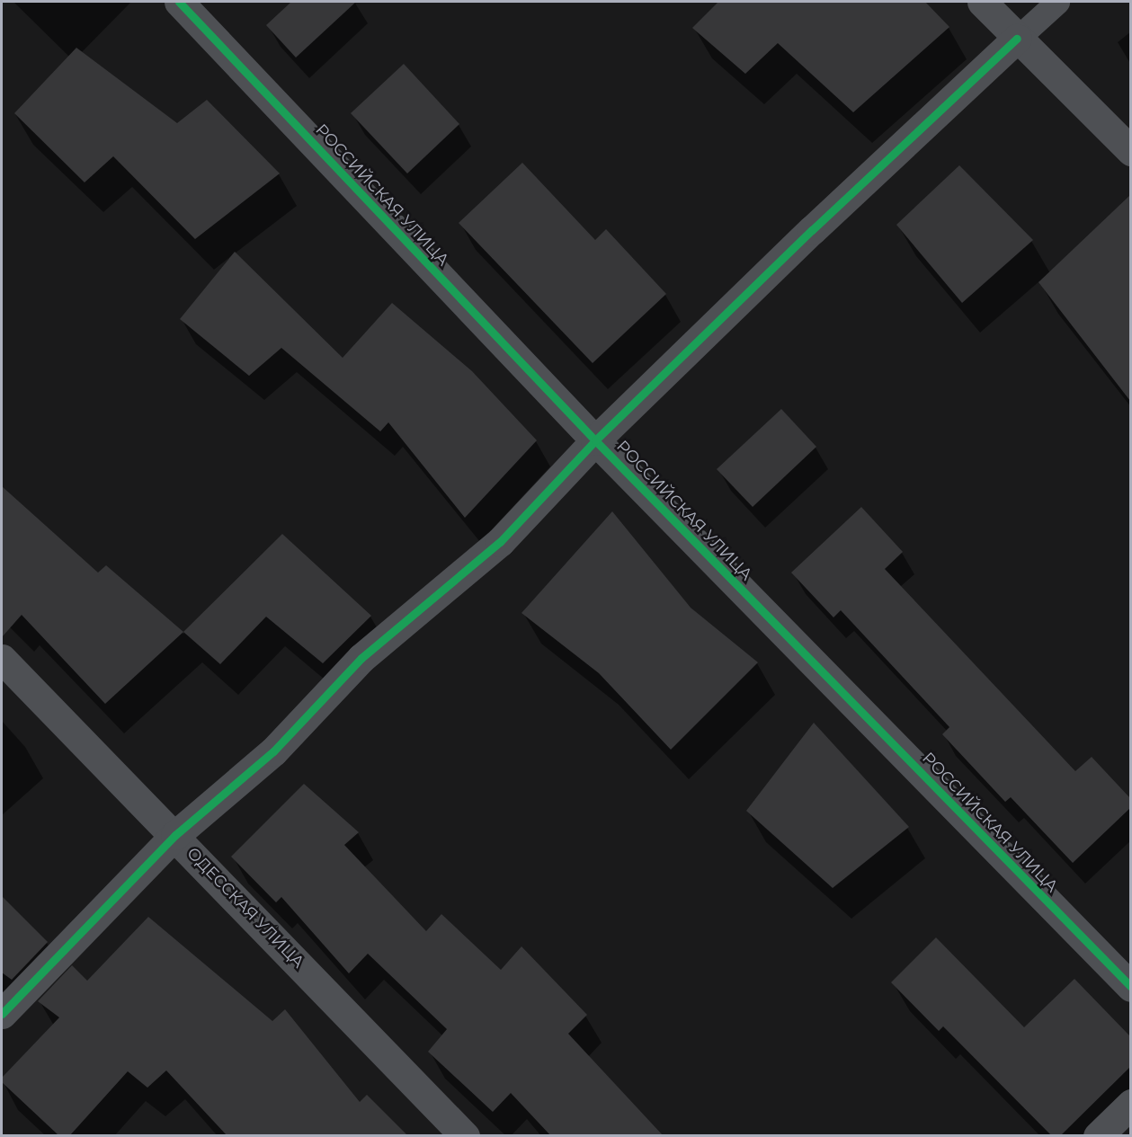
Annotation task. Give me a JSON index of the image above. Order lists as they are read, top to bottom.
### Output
{
  "streets": {
    "street": ["РОССИЙСКАЯ УЛИЦА", "ОДЕССКАЯ УЛИЦА"]
  }
}
